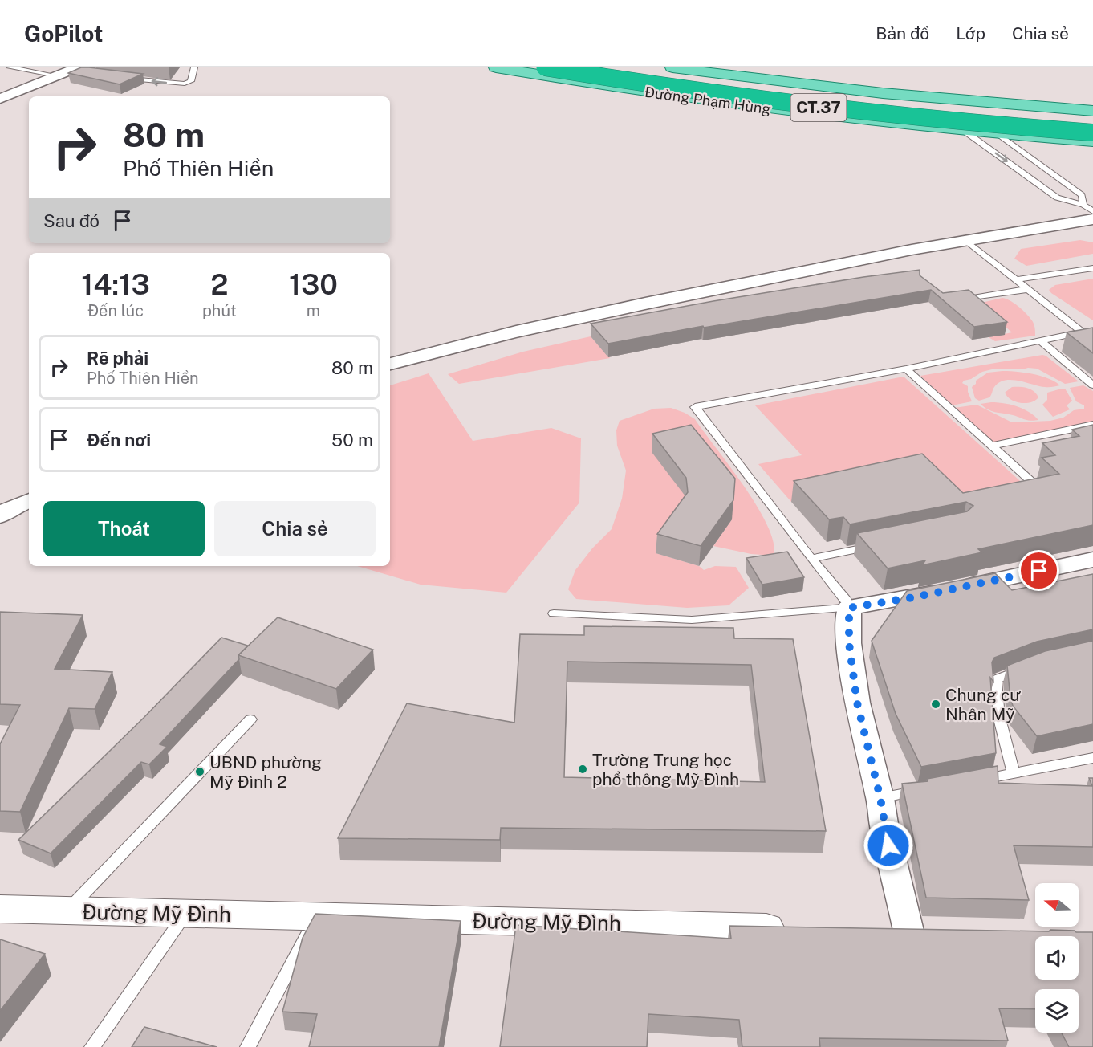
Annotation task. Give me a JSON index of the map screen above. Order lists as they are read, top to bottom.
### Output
{
  "streets": {
    "highway": ["CT.37"],
    "main road": ["Đường Phạm Hùng"],
    "street": ["Đường Mỹ Đình"]
  },
  "places": ["Chung cư Nhân Mỹ", "Trường Trung học phổ thông Mỹ Đình", "UBND phường Mỹ Đình 2"],
  "north": "left",
  "page": {
    "header": "GoPilot",
    "nav": ["Bản đồ", "Lớp", "Chia sẻ"],
    "turn": ["80 m", "Phố Thiên Hiền"],
    "then": "Sau đó",
    "eta": [
      "14:13",
      "Đến lúc",
      "2",
      "phút",
      "130",
      "m"
    ],
    "list": [
      {
        "name": "Rẽ phải",
        "note": "Phố Thiên Hiền",
        "value": "80 m"
      },
      {
        "name": "Đến nơi",
        "value": "50 m"
      }
    ],
    "buttons": ["Thoát", "Chia sẻ"]
  }
}
